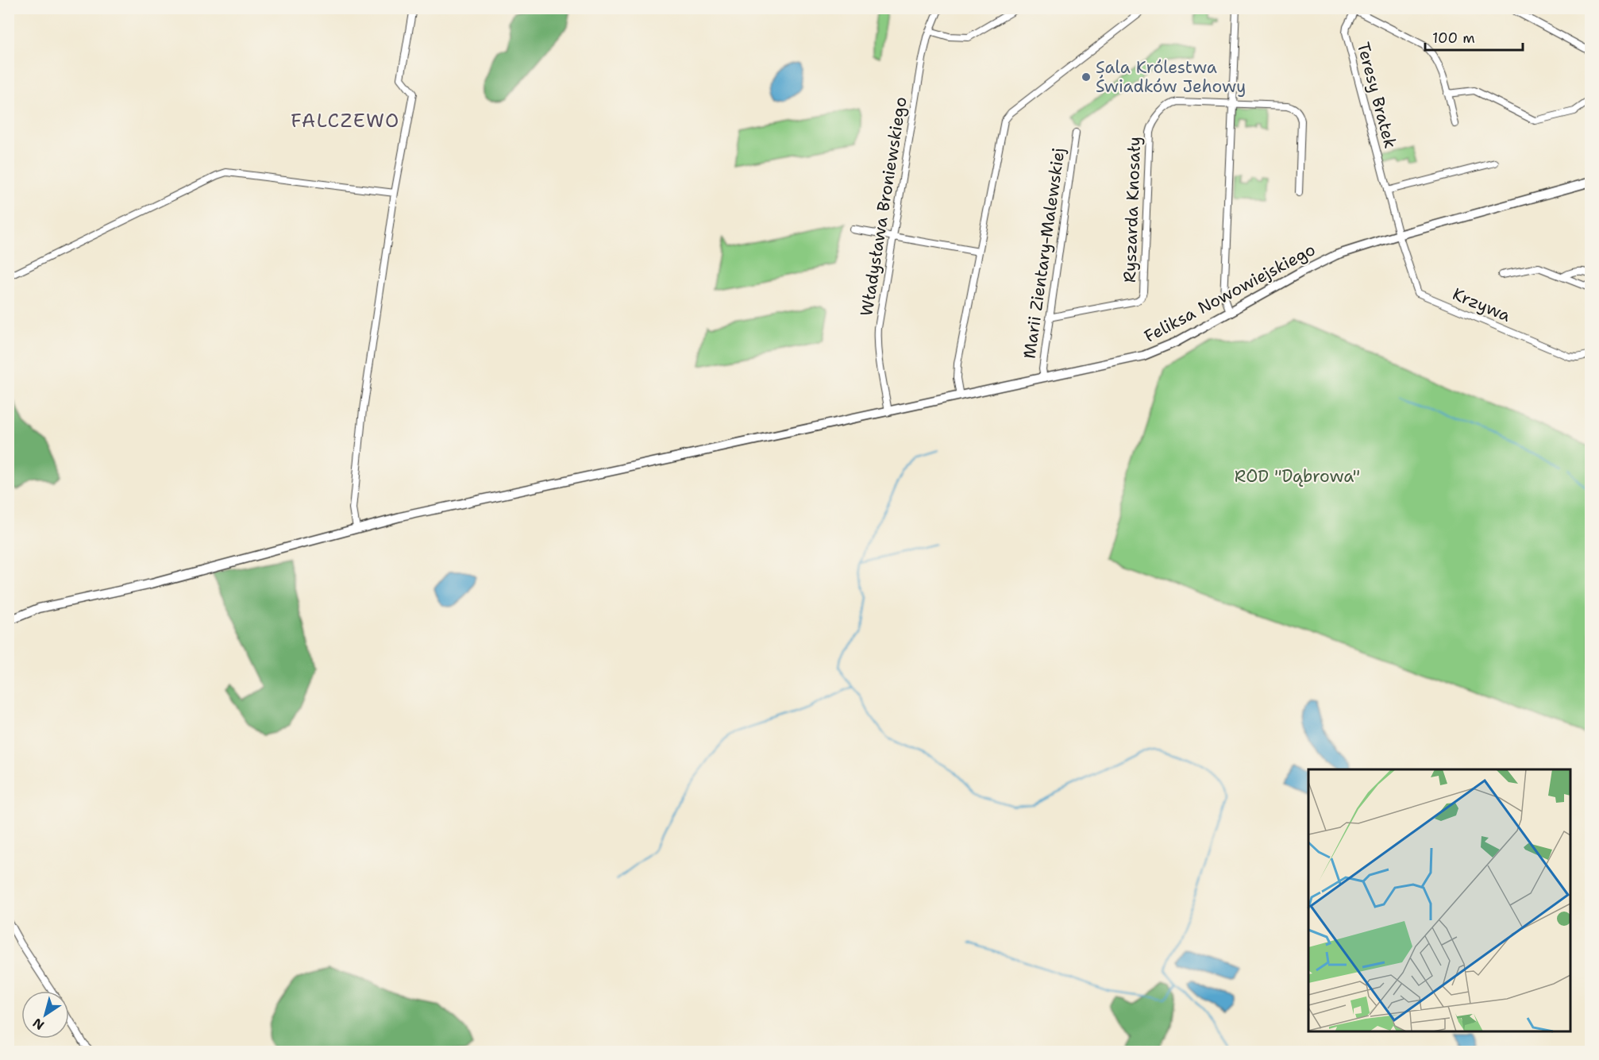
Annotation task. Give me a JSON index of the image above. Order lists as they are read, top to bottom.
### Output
{
  "streets": {
    "street": [
      "Teresy Bratek",
      "Władysława Broniewskiego",
      "Ryszarda Knosały",
      "Marii Zientary-Malewskiej",
      "Feliksa Nowowiejskiego",
      "Krzywa"
    ]
  },
  "crossings": [
    ["Teresy Bratek", "Feliksa Nowowiejskiego"],
    ["Teresy Bratek", "Krzywa"],
    ["Władysława Broniewskiego", "Feliksa Nowowiejskiego"],
    ["Ryszarda Knosały", "Marii Zientary-Malewskiej"],
    ["Marii Zientary-Malewskiej", "Feliksa Nowowiejskiego"],
    ["Feliksa Nowowiejskiego", "Krzywa"]
  ],
  "districts": ["FALCZEWO"],
  "parks": ["ROD \"Dąbrowa\""],
  "places": ["Sala Królestwa Świadków Jehowy"],
  "scale_bar": "100 m",
  "north": "bottom left"
}
